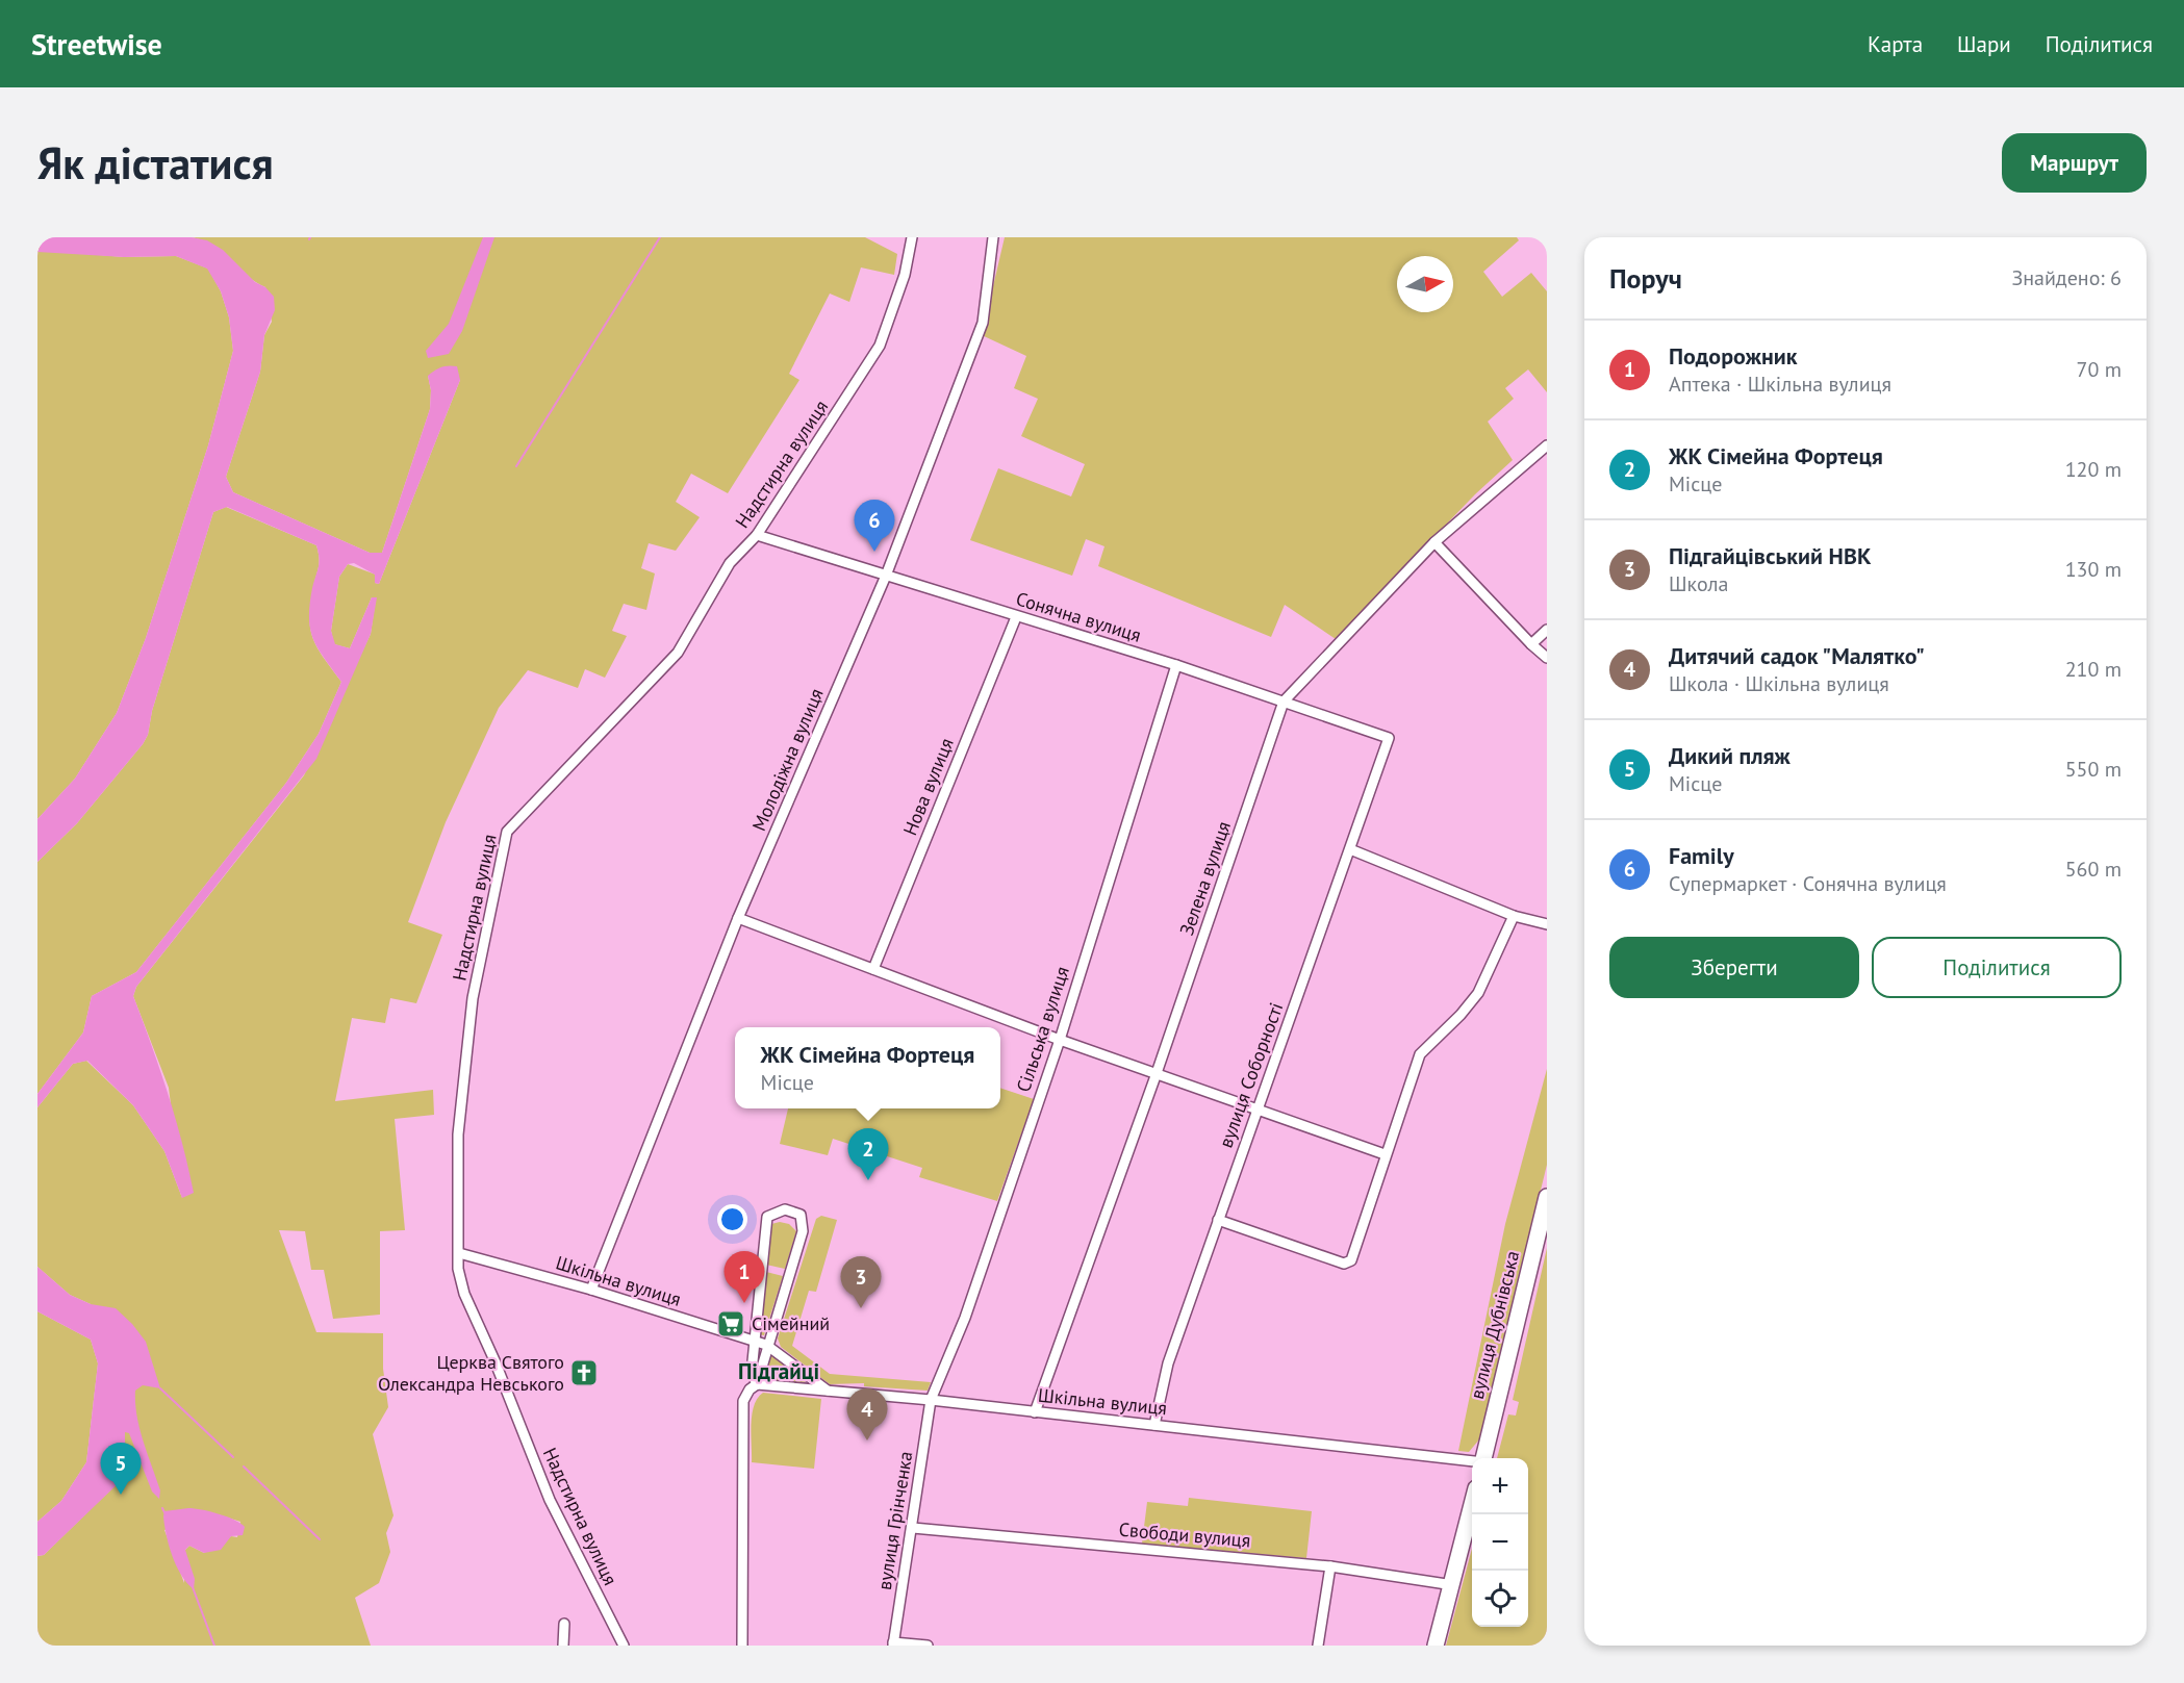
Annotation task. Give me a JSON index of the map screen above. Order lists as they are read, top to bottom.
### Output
{
  "streets": {
    "highway": ["вулиця Дубнівська"],
    "street": [
      "Надстирна вулиця",
      "Сонячна вулиця",
      "Молодіжна вулиця",
      "Нова вулиця",
      "Зелена вулиця",
      "Сільська вулиця",
      "вулиця Соборності",
      "Шкільна вулиця",
      "вулиця Грінченка",
      "Свободи вулиця"
    ]
  },
  "crossings": [
    ["Надстирна вулиця", "Сонячна вулиця"],
    ["Надстирна вулиця", "Шкільна вулиця"],
    ["Сонячна вулиця", "Молодіжна вулиця"],
    ["Сонячна вулиця", "Нова вулиця"],
    ["Сонячна вулиця", "Зелена вулиця"],
    ["Сонячна вулиця", "Сільська вулиця"],
    ["Сонячна вулиця", "вулиця Соборності"],
    ["Молодіжна вулиця", "Шкільна вулиця"],
    ["Зелена вулиця", "Шкільна вулиця"],
    ["Сільська вулиця", "Шкільна вулиця"],
    ["Сільська вулиця", "вулиця Грінченка"],
    ["вулиця Соборності", "Шкільна вулиця"],
    ["Шкільна вулиця", "вулиця Грінченка"],
    ["вулиця Грінченка", "Свободи вулиця"]
  ],
  "districts": ["Підгайці"],
  "places": {
    "supermarket": ["Сімейний"],
    "church": ["Церква Святого Олександра Невського"]
  },
  "north": "right",
  "page": {
    "header": "Streetwise",
    "nav": ["Карта", "Шари", "Поділитися"],
    "buttons": [
      "Маршрут",
      ["Зберегти", "Поділитися"]
    ],
    "title": "Як дістатися",
    "heading": ["Поруч", "Знайдено: 6"],
    "list": [
      {
        "mark": "1",
        "name": "Подорожник",
        "note": "Аптека · Шкільна вулиця",
        "value": "70 m"
      },
      {
        "mark": "2",
        "name": "ЖК Сімейна Фортеця",
        "note": "Місце",
        "value": "120 m"
      },
      {
        "mark": "3",
        "name": "Підгайцівський НВК",
        "note": "Школа",
        "value": "130 m"
      },
      {
        "mark": "4",
        "name": "Дитячий садок \"Малятко\"",
        "note": "Школа · Шкільна вулиця",
        "value": "210 m"
      },
      {
        "mark": "5",
        "name": "Дикий пляж",
        "note": "Місце",
        "value": "550 m"
      },
      {
        "mark": "6",
        "name": "Family",
        "note": "Супермаркет · Сонячна вулиця",
        "value": "560 m"
      }
    ],
    "pins": [
      "6",
      "2",
      "1",
      "3",
      "4",
      "5"
    ],
    "popup": ["ЖК Сімейна Фортеця", "Місце"],
    "map_buttons": ["+", "−"]
  }
}
